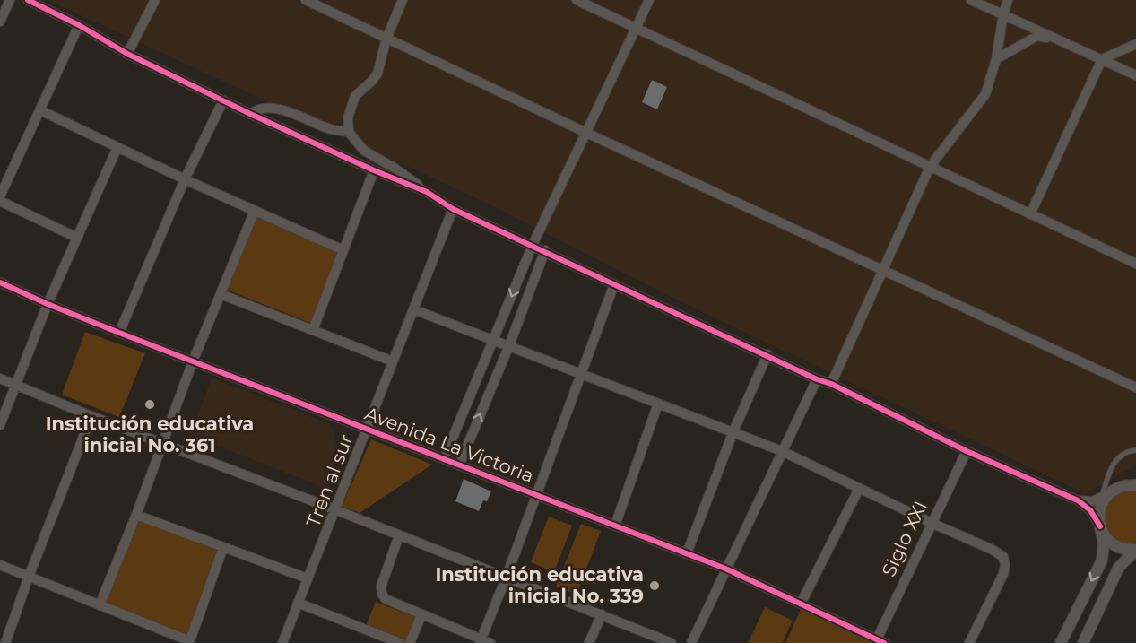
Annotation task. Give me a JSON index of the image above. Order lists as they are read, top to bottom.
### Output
{
  "streets": {
    "street": ["Avenida La Victoria", "Tren al sur", "Siglo XXI"]
  },
  "crossings": [
    ["Avenida La Victoria", "Tren al sur"],
    ["Avenida La Victoria", "Siglo XXI"]
  ],
  "places": ["Institución educativa inicial No. 361", "Institución educativa inicial No. 339"]
}
